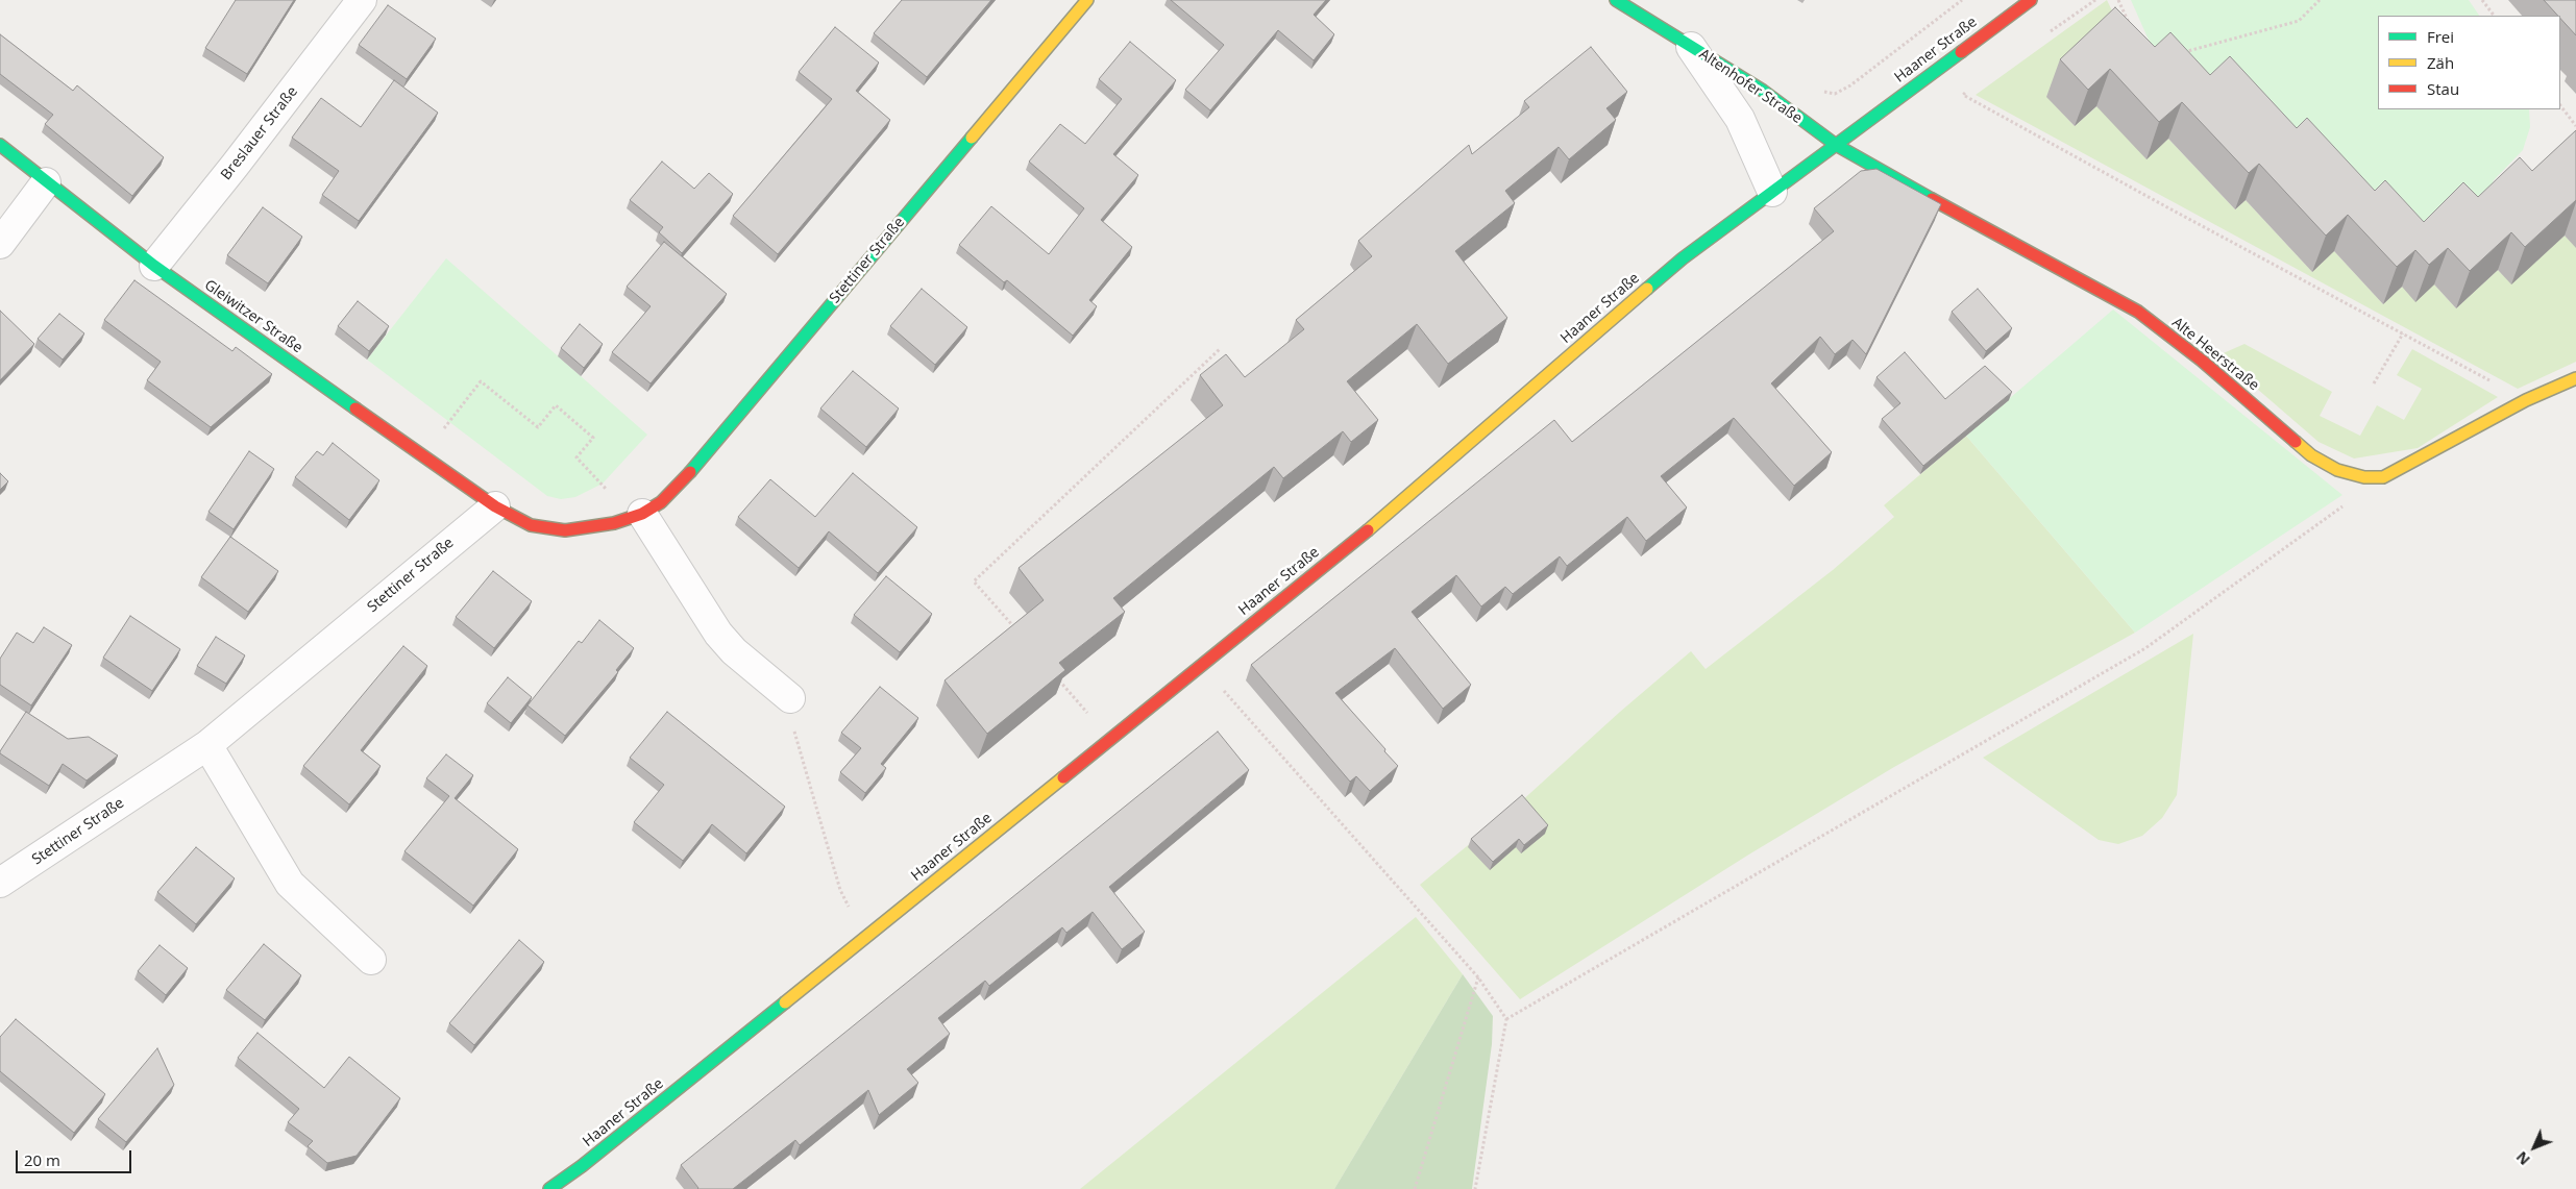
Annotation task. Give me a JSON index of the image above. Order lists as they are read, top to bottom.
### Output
{
  "streets": {
    "street": [
      "Haaner Straße",
      "Altenhofer Straße",
      "Breslauer Straße",
      "Stettiner Straße",
      "Gleiwitzer Straße",
      "Alte Heerstraße"
    ]
  },
  "crossings": [
    ["Haaner Straße", "Altenhofer Straße"],
    ["Haaner Straße", "Alte Heerstraße"],
    ["Altenhofer Straße", "Alte Heerstraße"],
    ["Breslauer Straße", "Gleiwitzer Straße"],
    ["Stettiner Straße", "Gleiwitzer Straße"]
  ],
  "legend": ["Frei", "Zäh", "Stau"],
  "scale_bar": "20 m",
  "north": "bottom left"
}
